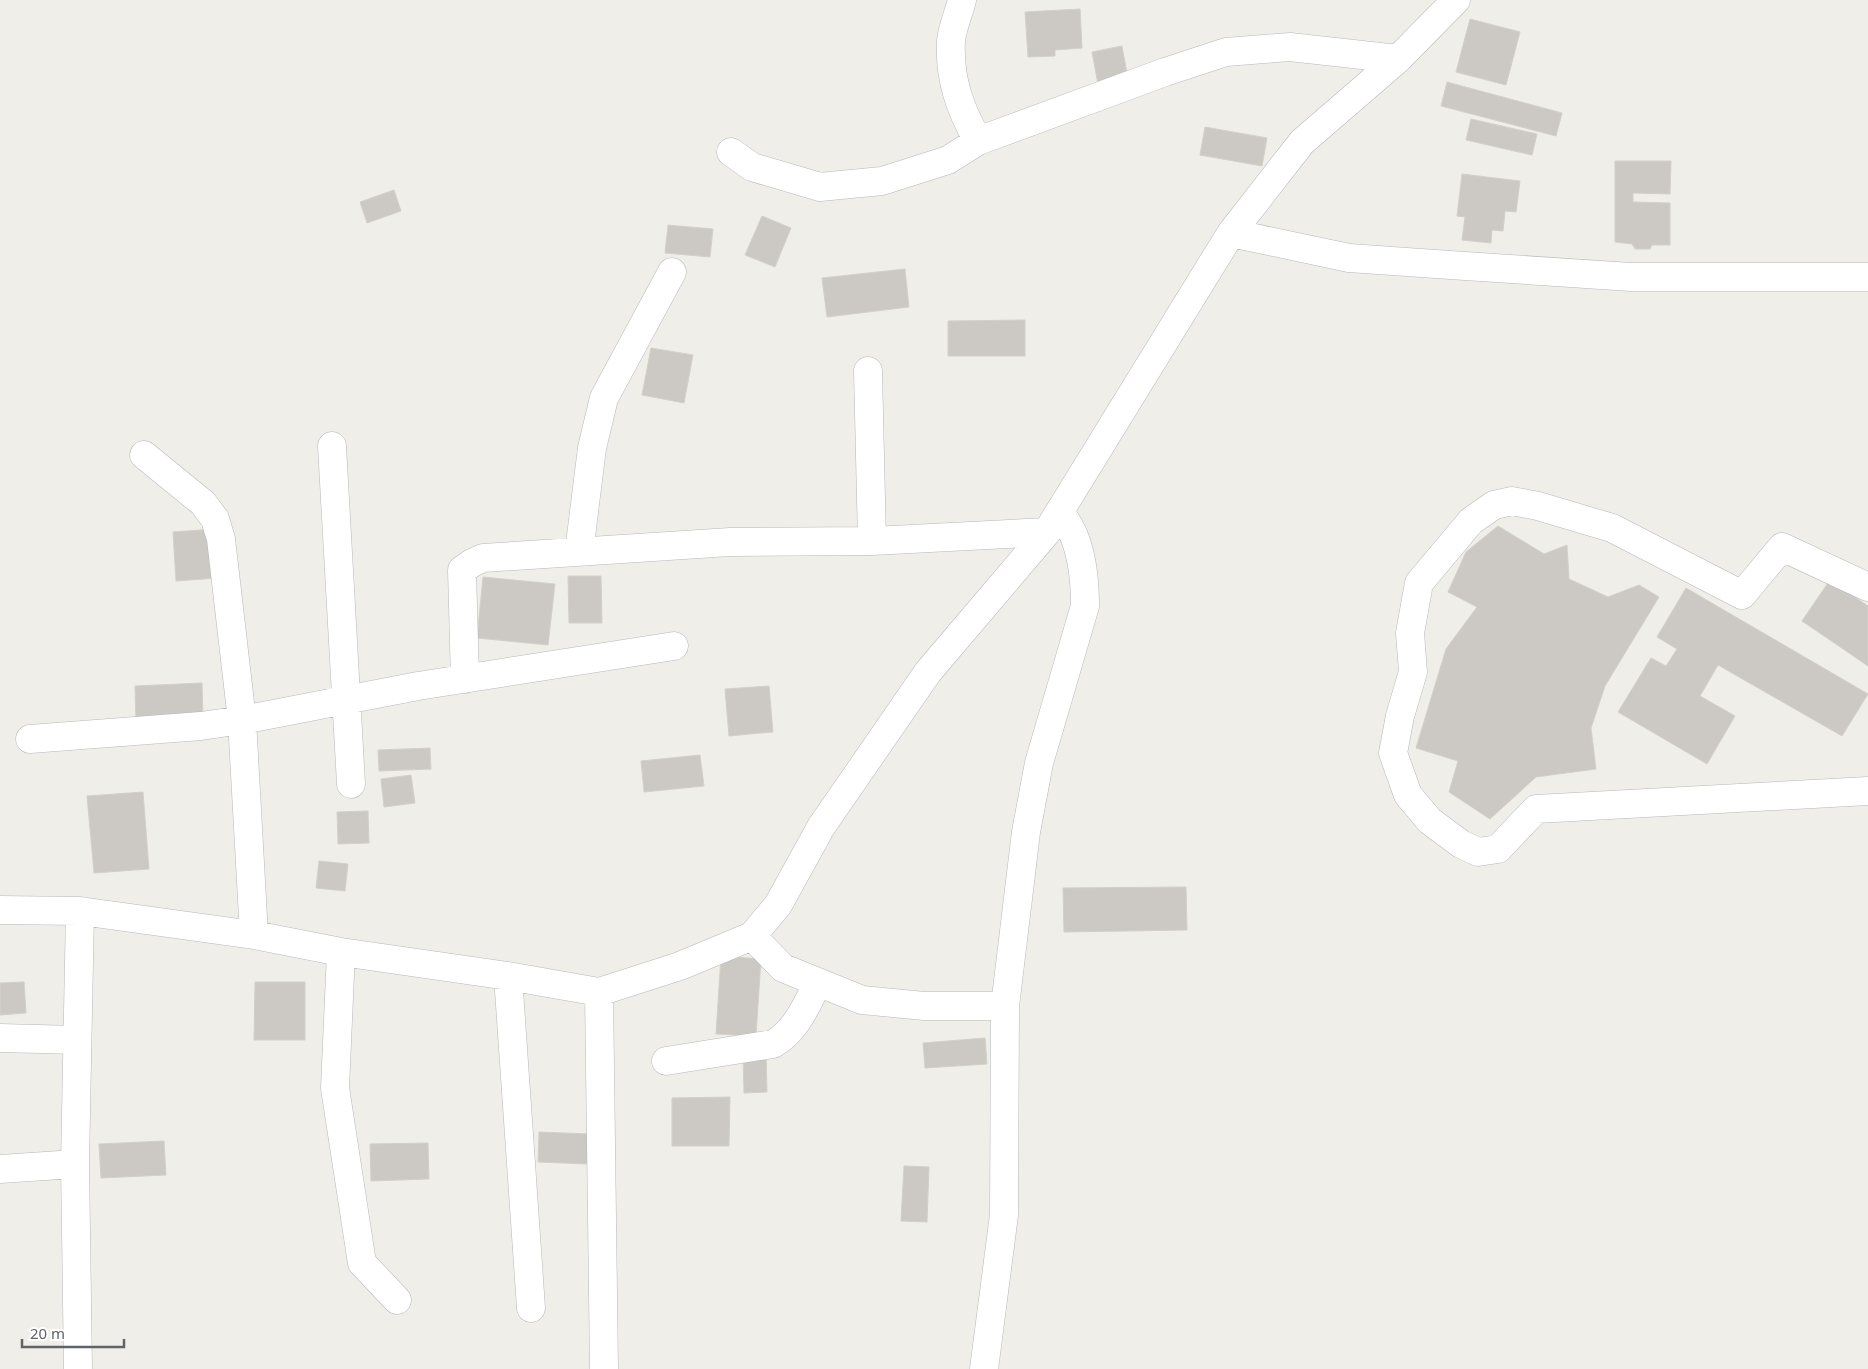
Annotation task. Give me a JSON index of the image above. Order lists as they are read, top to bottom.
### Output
{
  "scale_bar": "20 m"
}
